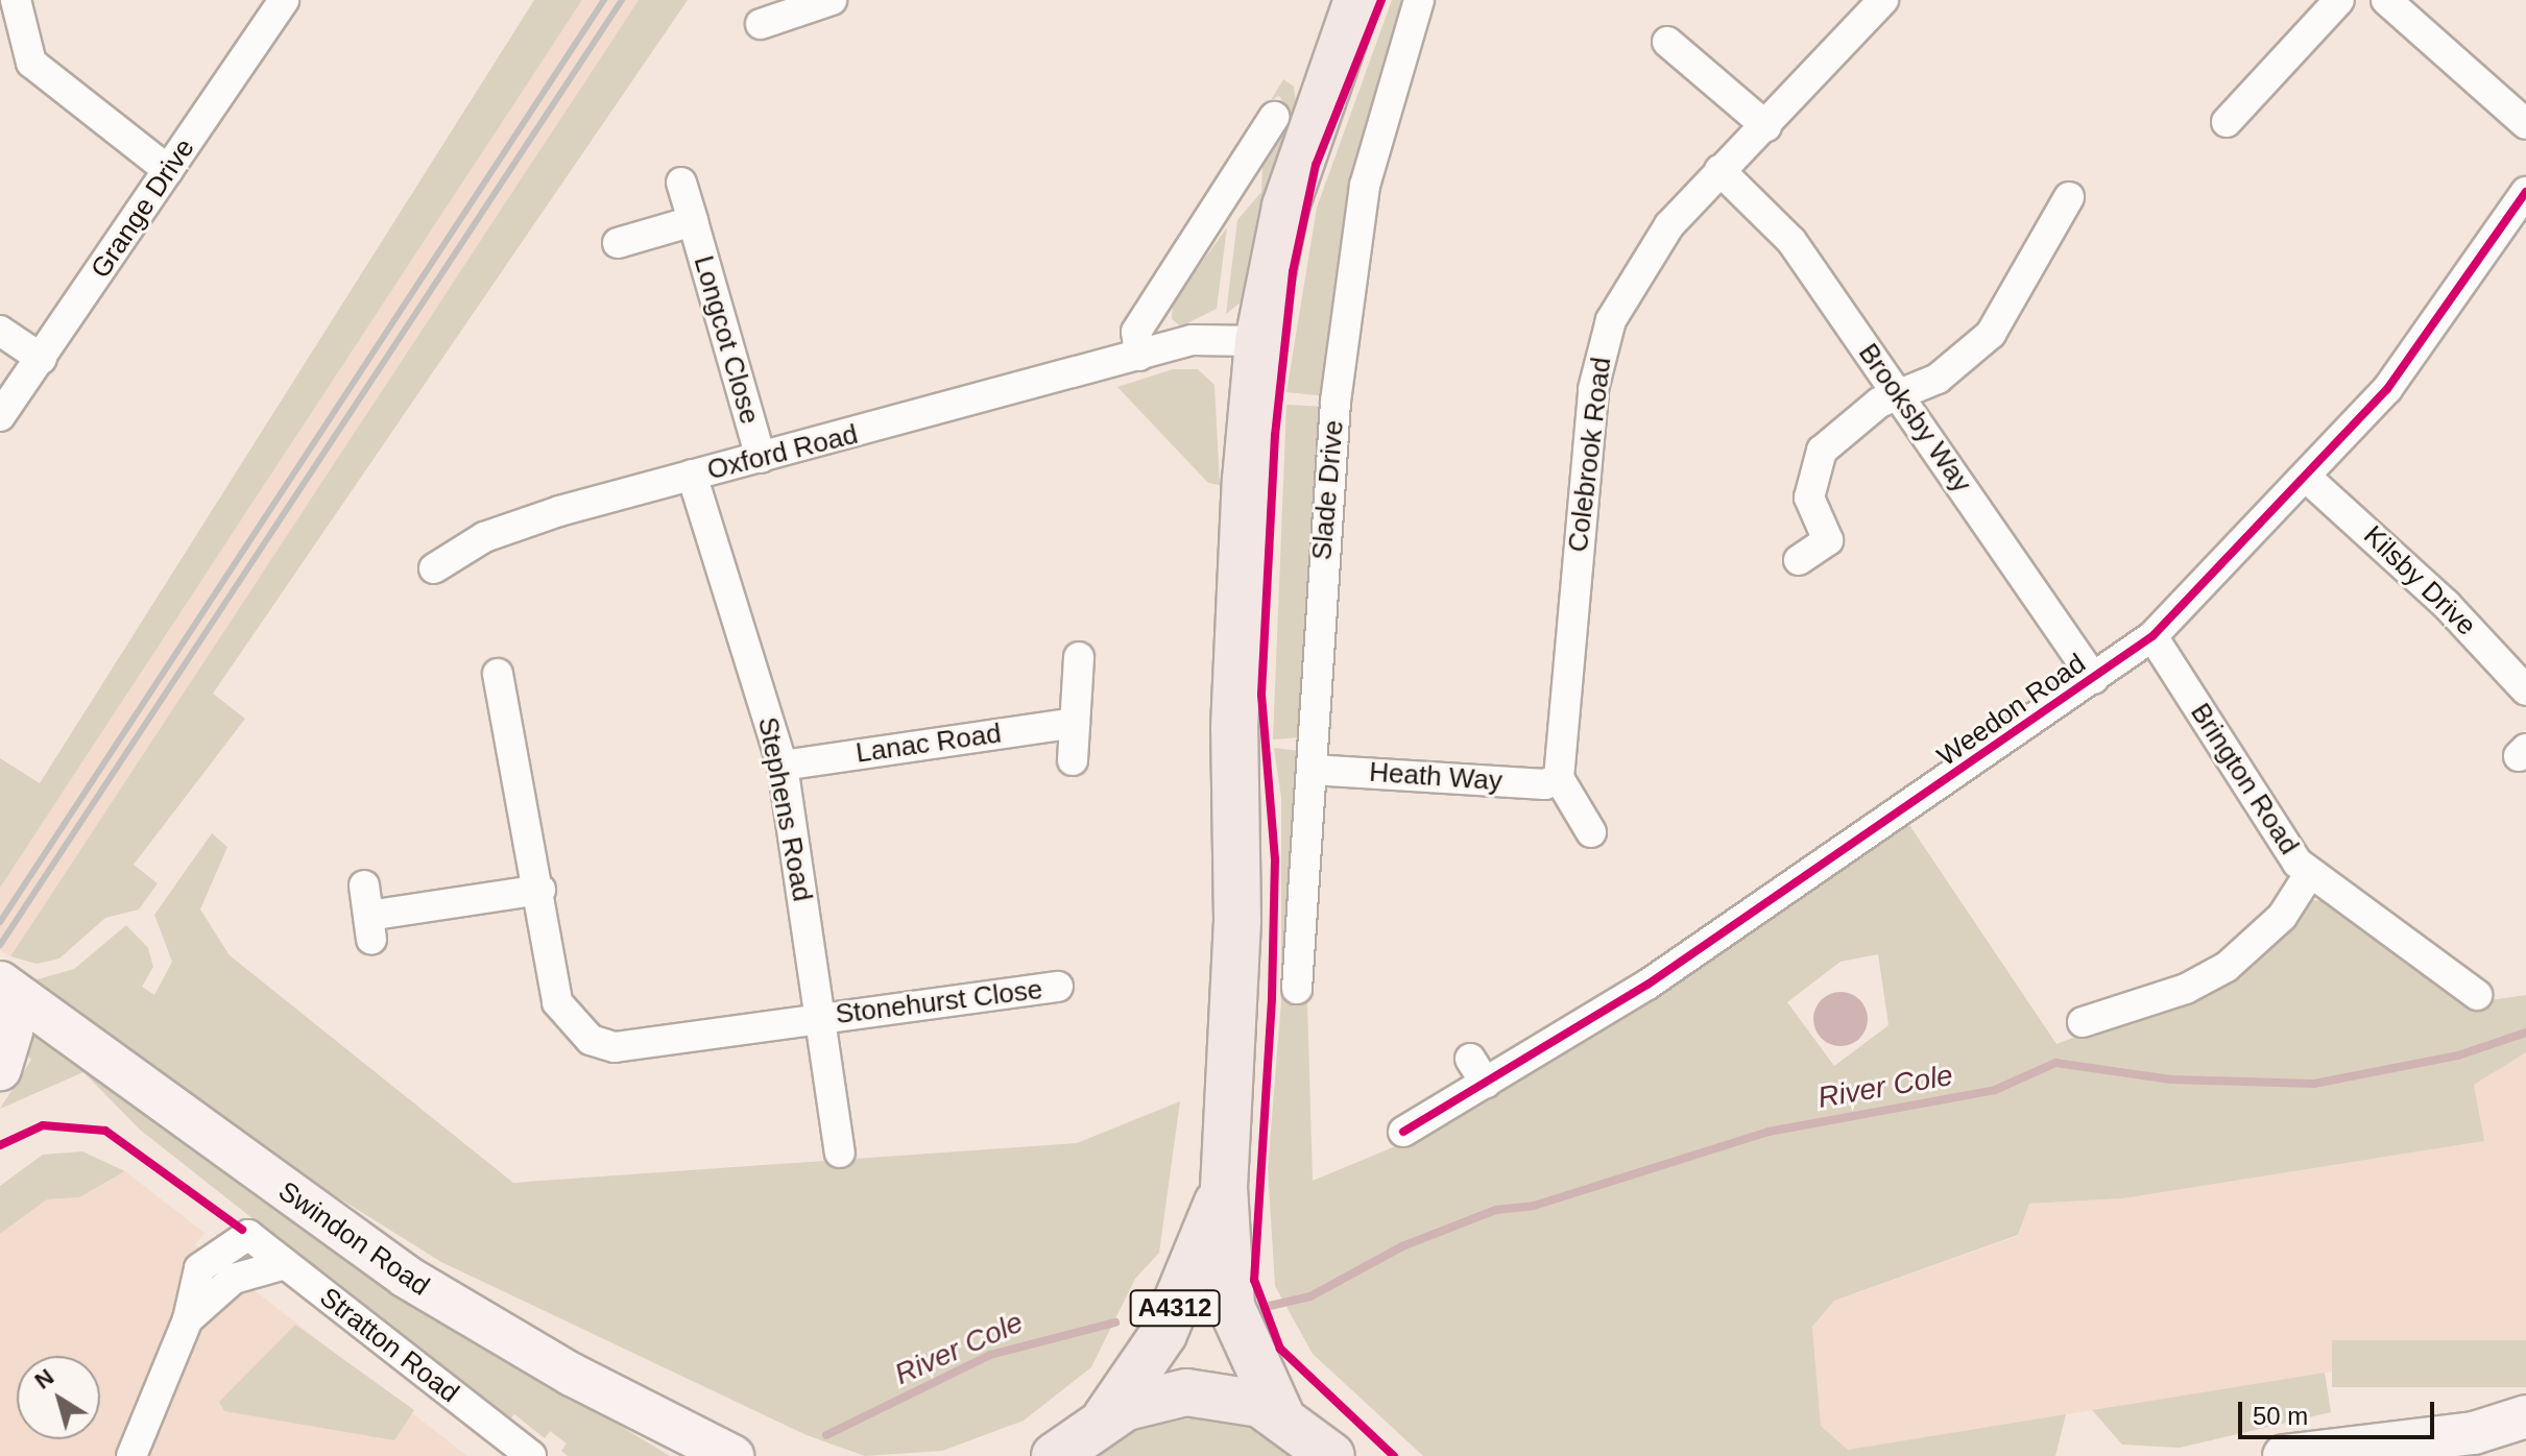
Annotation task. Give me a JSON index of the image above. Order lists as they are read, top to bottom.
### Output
{
  "streets": {
    "main road": ["Swindon Road", "A4312"],
    "street": [
      "Grange Drive",
      "Longcot Close",
      "Brooksby Way",
      "Oxford Road",
      "Colebrook Road",
      "Slade Drive",
      "Kilsby Drive",
      "Weedon Road",
      "Lanac Road",
      "Heath Way",
      "Brington Road",
      "Stephens Road",
      "Stonehurst Close",
      "Stratton Road"
    ]
  },
  "crossings": [
    ["Longcot Close", "Oxford Road"],
    ["Brooksby Way", "Colebrook Road"],
    ["Brooksby Way", "Weedon Road"],
    ["Oxford Road", "Stephens Road"],
    ["Oxford Road", "A4312"],
    ["Colebrook Road", "Heath Way"],
    ["Slade Drive", "Heath Way"],
    ["Kilsby Drive", "Weedon Road"],
    ["Weedon Road", "Brington Road"],
    ["Lanac Road", "Stephens Road"],
    ["Stephens Road", "Stonehurst Close"]
  ],
  "water": ["River Cole"],
  "scale_bar": "50 m",
  "north": "top left"
}
